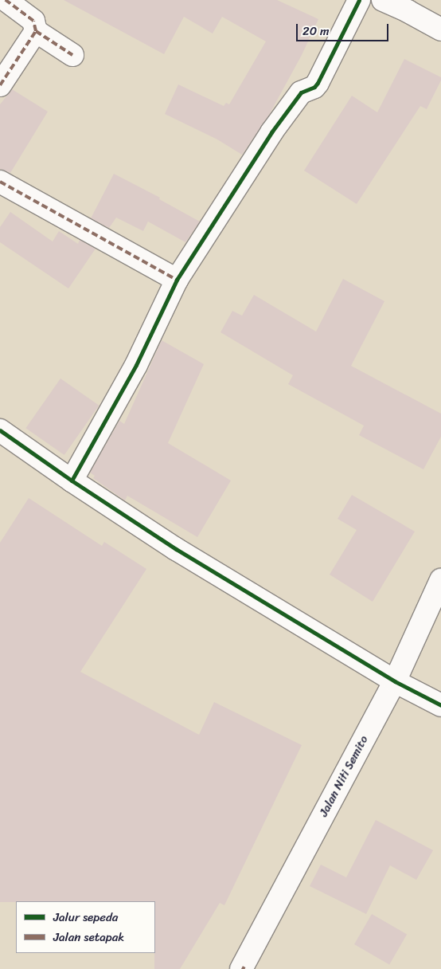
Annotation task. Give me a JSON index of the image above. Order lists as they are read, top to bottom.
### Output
{
  "streets": {
    "street": ["Jalan Niti Semito"]
  },
  "legend": ["Jalur sepeda", "Jalan setapak"],
  "scale_bar": "20 m"
}
